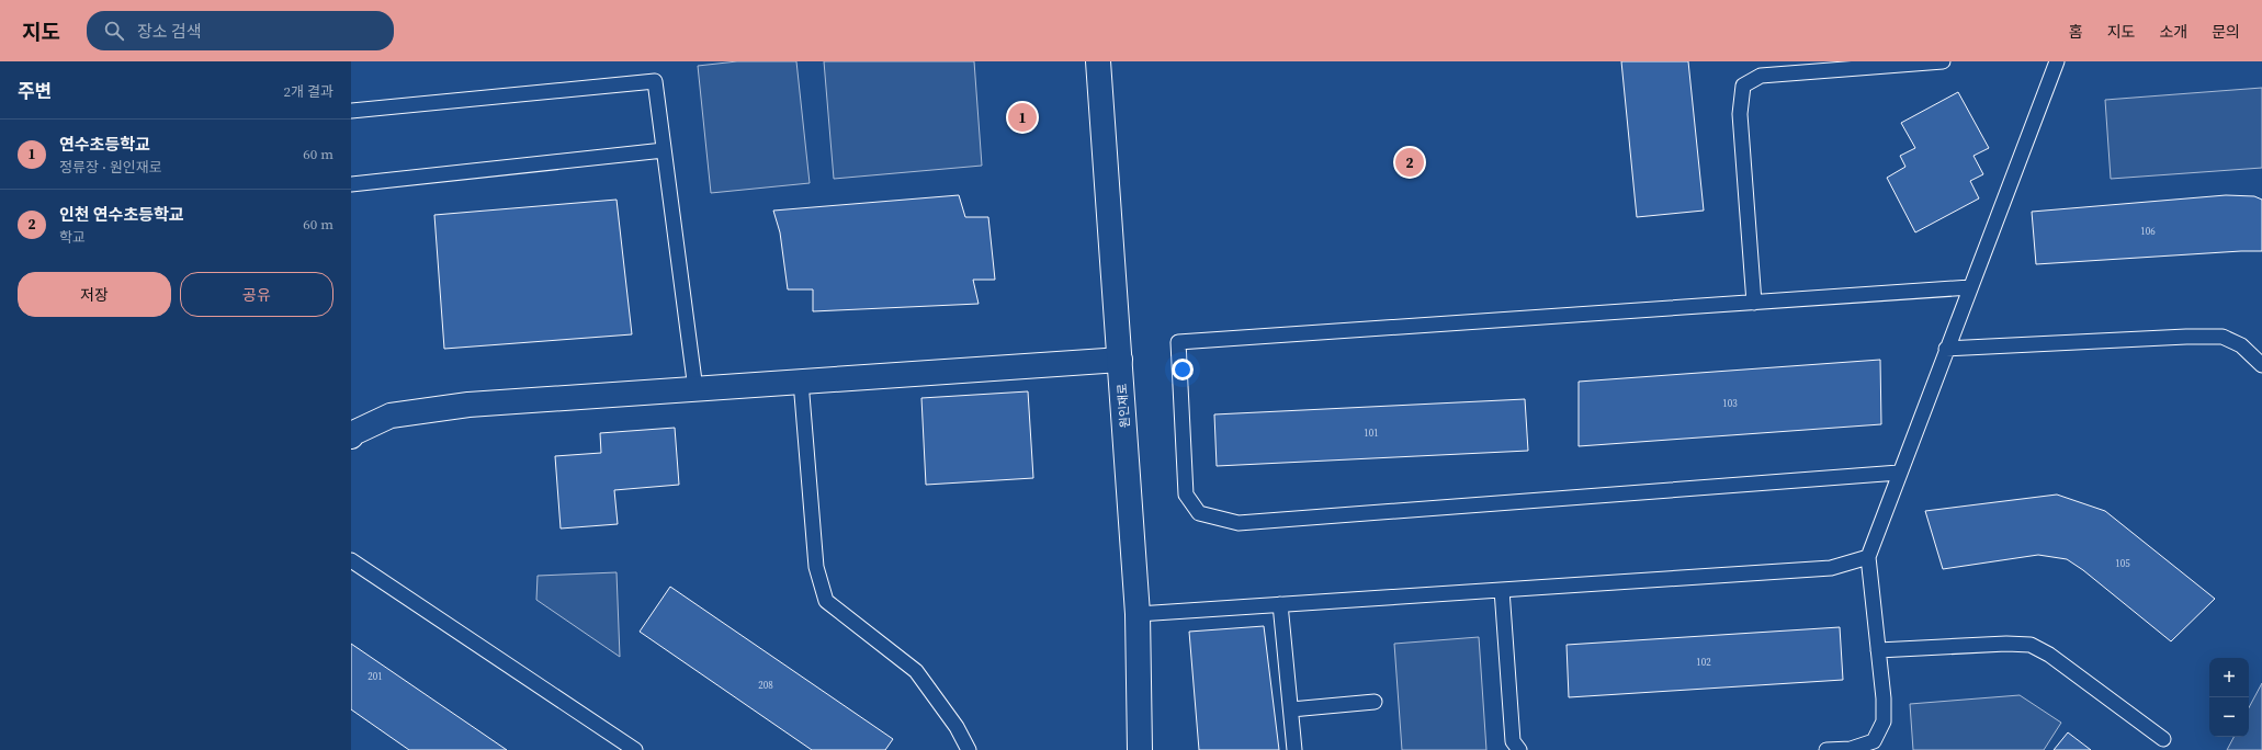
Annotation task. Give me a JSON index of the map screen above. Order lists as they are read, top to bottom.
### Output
{
  "streets": {
    "street": ["원인재로"]
  },
  "house_numbers": [
    "106",
    "103",
    "101",
    "105",
    "102",
    "201",
    "208"
  ],
  "page": {
    "header": "지도",
    "search": "장소 검색",
    "nav": [
      "홈",
      "지도",
      "소개",
      "문의"
    ],
    "heading": ["주변", "2개 결과"],
    "pins": ["1", "2"],
    "list": [
      {
        "mark": "1",
        "name": "연수초등학교",
        "note": "정류장 · 원인재로",
        "value": "60 m"
      },
      {
        "mark": "2",
        "name": "인천 연수초등학교",
        "note": "학교",
        "value": "60 m"
      }
    ],
    "buttons": ["저장", "공유"],
    "map_buttons": ["+", "−"]
  }
}
